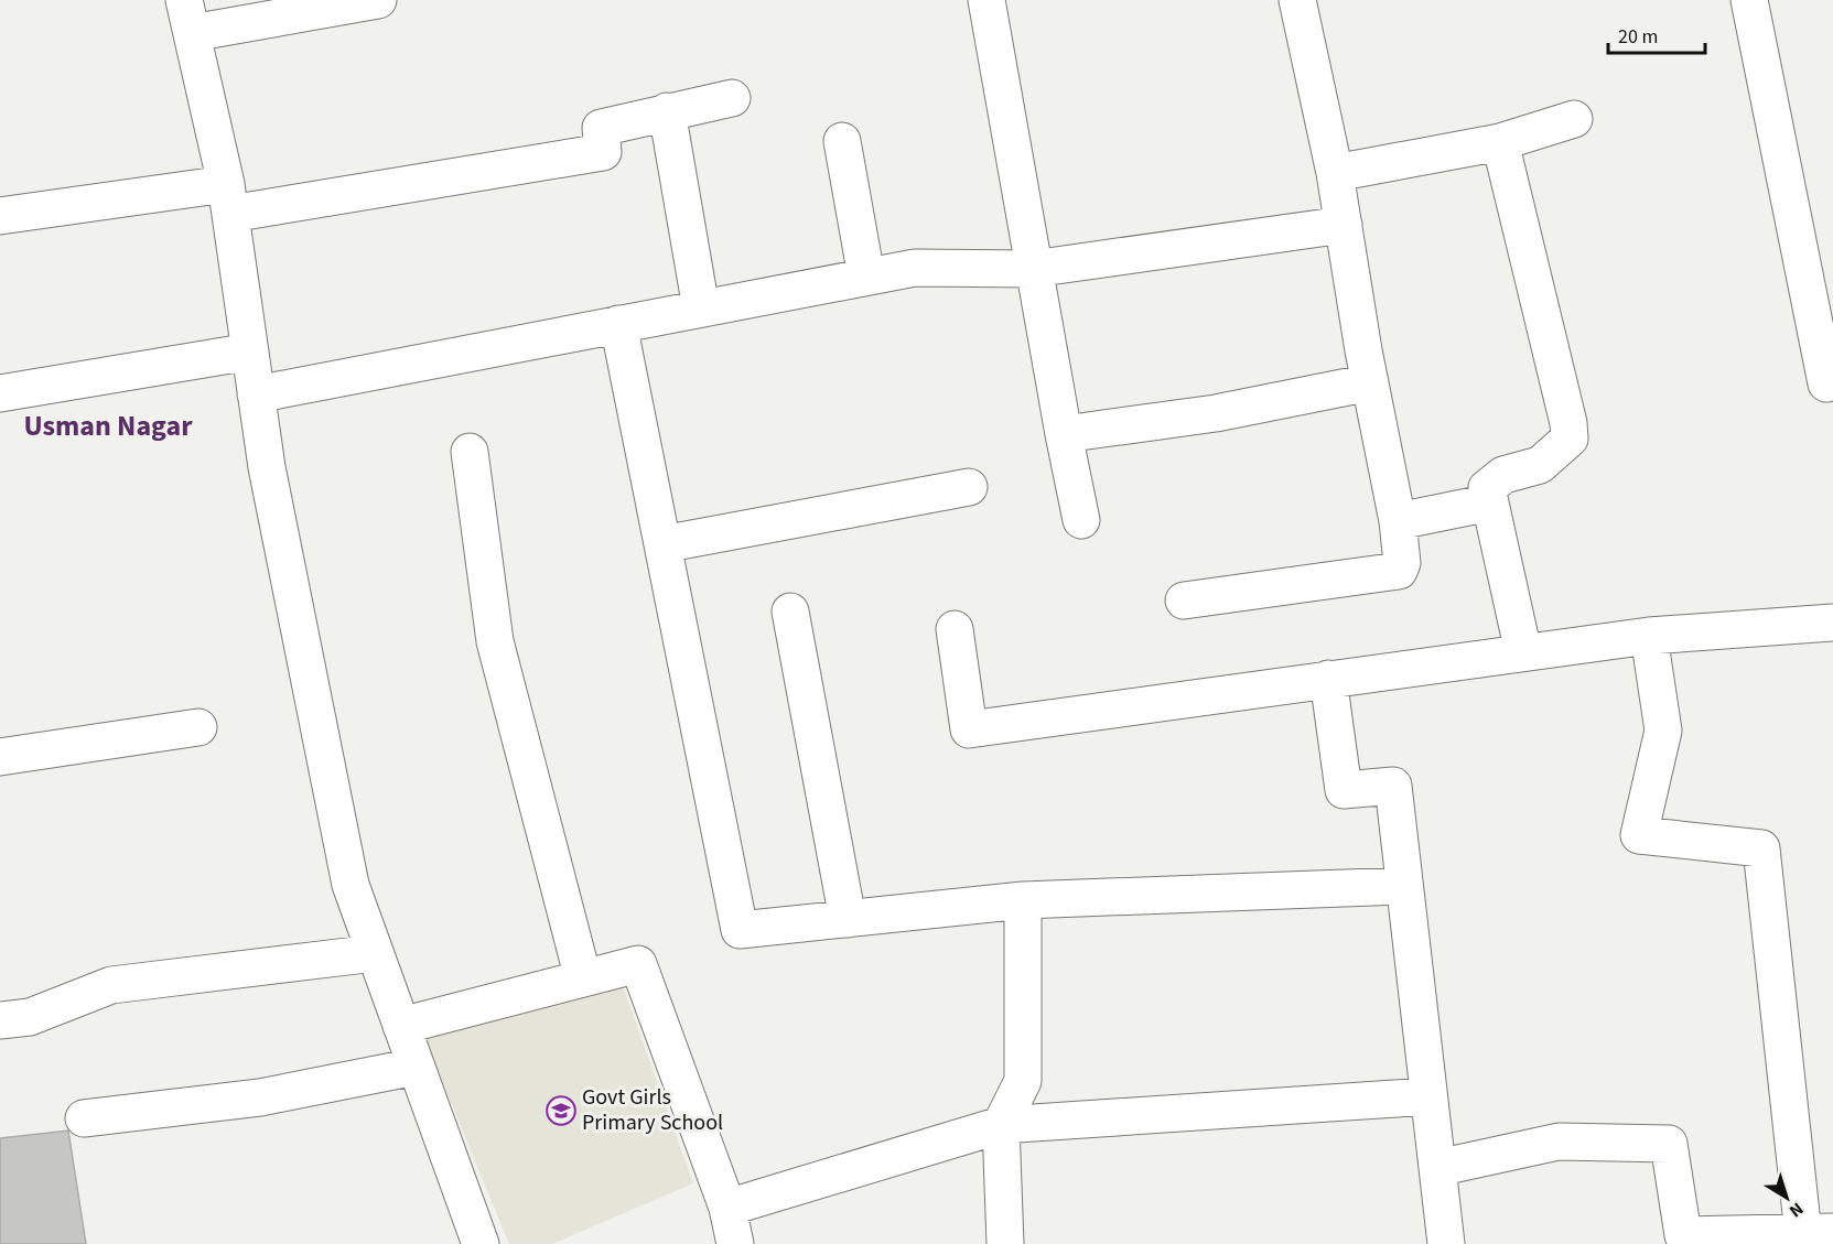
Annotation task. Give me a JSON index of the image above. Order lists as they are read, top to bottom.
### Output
{
  "districts": ["Usman Nagar"],
  "places": {
    "school or university": ["Govt Girls Primary School"]
  },
  "scale_bar": "20 m",
  "north": "bottom right"
}
